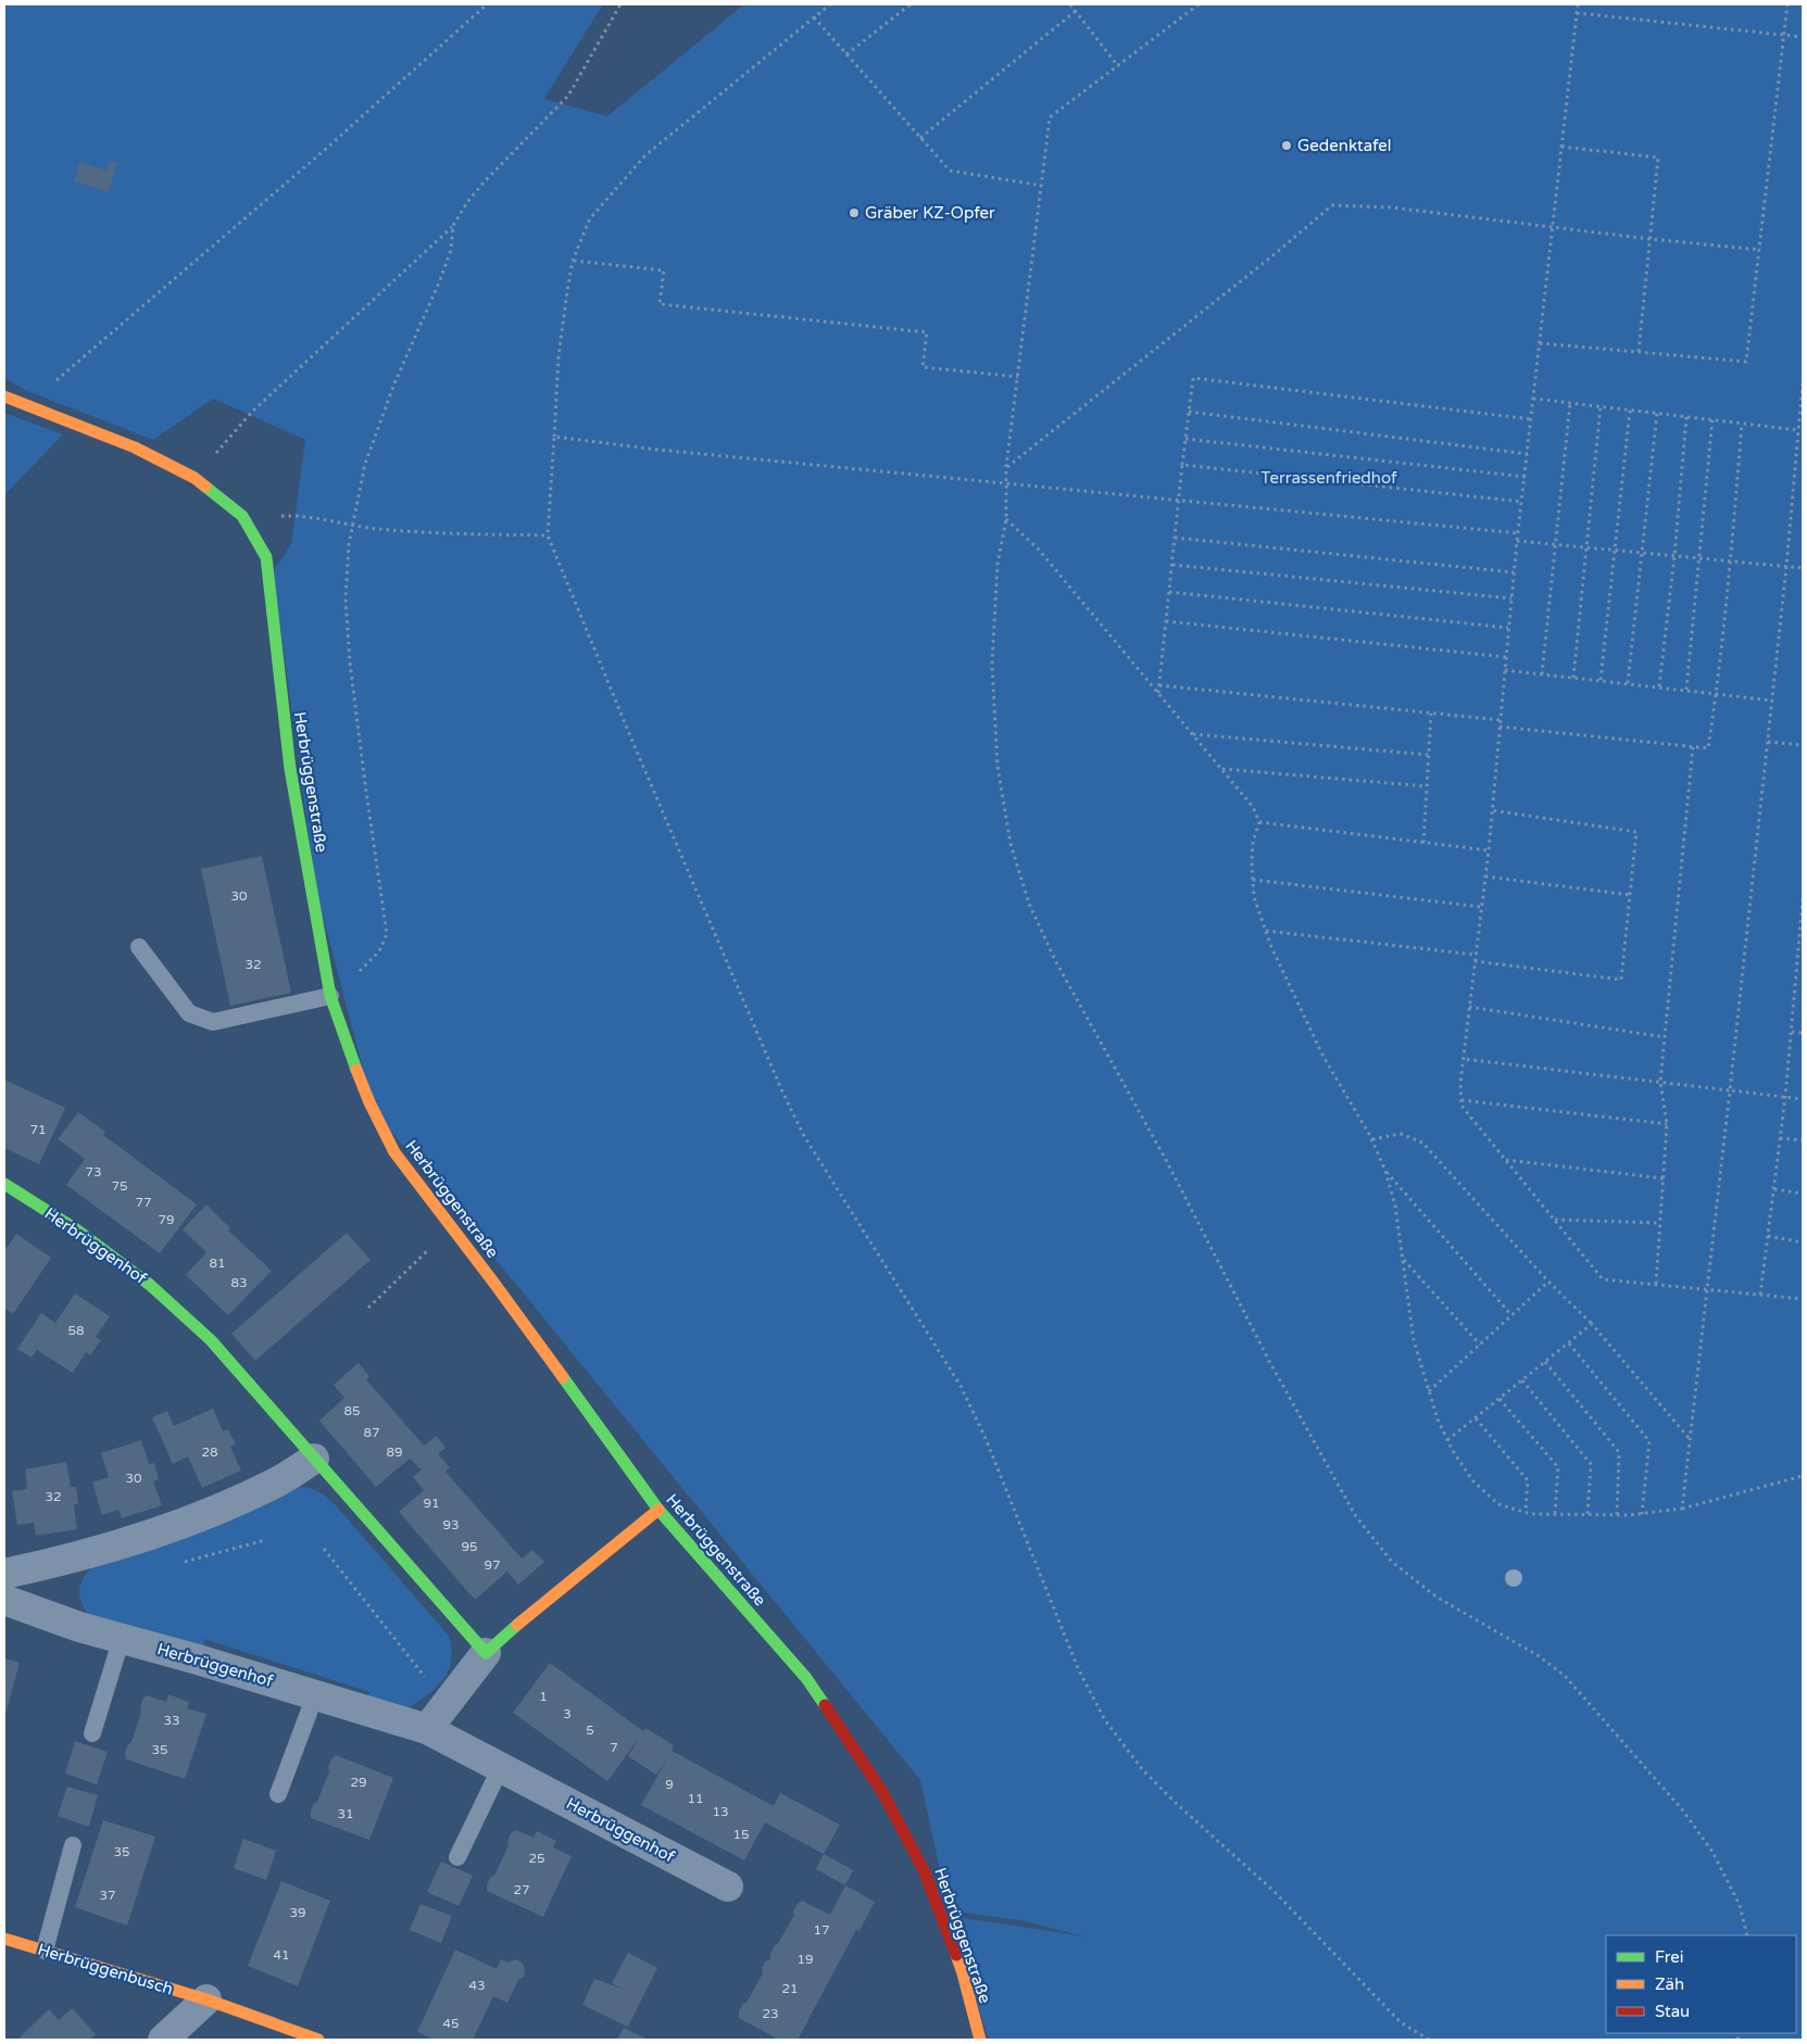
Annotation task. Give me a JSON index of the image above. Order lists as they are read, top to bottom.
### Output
{
  "streets": {
    "street": ["Herbrüggenstraße", "Herbrüggenhof", "Herbrüggenbusch"]
  },
  "parks": ["Terrassenfriedhof"],
  "places": ["Gedenktafel", "Gräber KZ-Opfer"],
  "house_numbers": [
    "30",
    "32",
    "71",
    "73",
    "75",
    "77",
    "79",
    "81",
    "83",
    "58",
    "85",
    "87",
    "28",
    "89",
    "30",
    "32",
    "91",
    "93",
    "95",
    "97",
    "1",
    "3",
    "33",
    "5",
    "7",
    "35",
    "29",
    "9",
    "11",
    "13",
    "31",
    "15",
    "35",
    "25",
    "27",
    "37",
    "39",
    "17",
    "41",
    "19",
    "43",
    "21",
    "23",
    "45"
  ],
  "legend": ["Frei", "Zäh", "Stau"]
}
